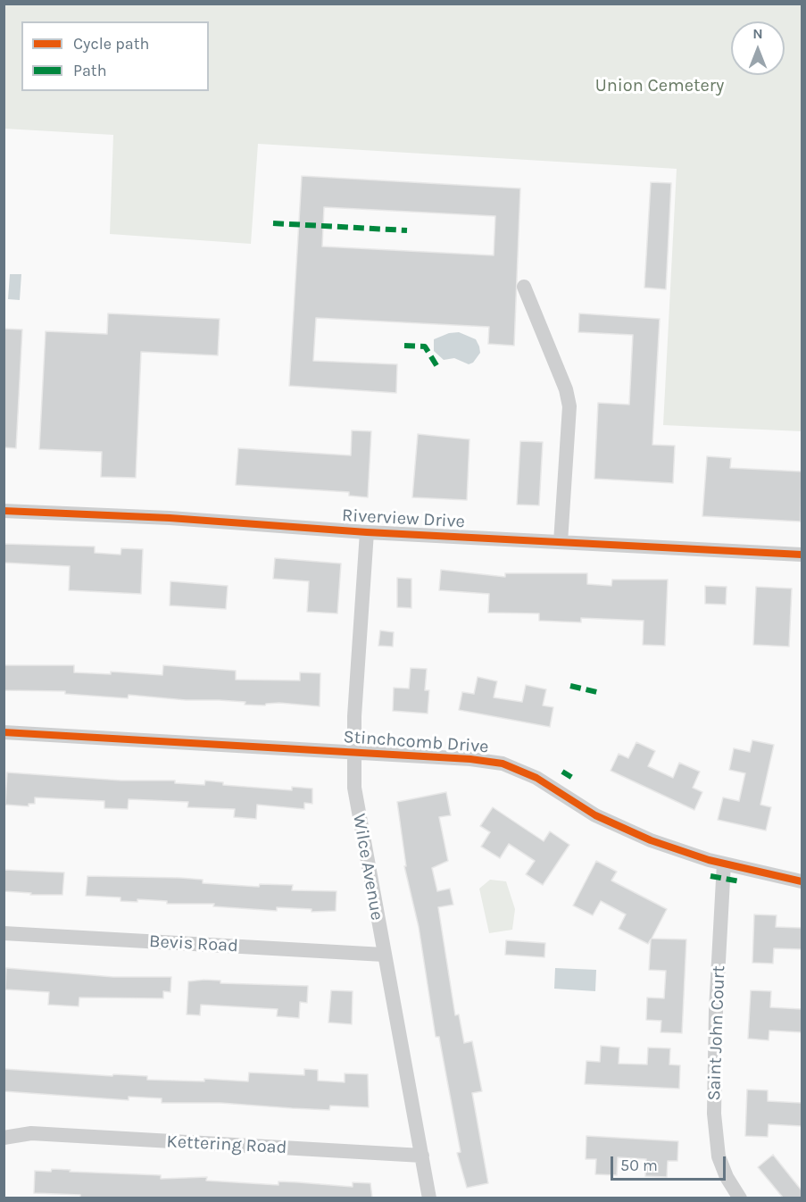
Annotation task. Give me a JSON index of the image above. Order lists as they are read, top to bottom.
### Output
{
  "streets": {
    "street": [
      "Riverview Drive",
      "Stinchcomb Drive",
      "Wilce Avenue",
      "Bevis Road",
      "Saint John Court",
      "Kettering Road"
    ]
  },
  "crossings": [
    ["Riverview Drive", "Wilce Avenue"],
    ["Stinchcomb Drive", "Wilce Avenue"],
    ["Stinchcomb Drive", "Saint John Court"],
    ["Wilce Avenue", "Bevis Road"],
    ["Wilce Avenue", "Kettering Road"]
  ],
  "parks": ["Union Cemetery"],
  "legend": ["Cycle path", "Path"],
  "scale_bar": "50 m",
  "north": "top"
}
